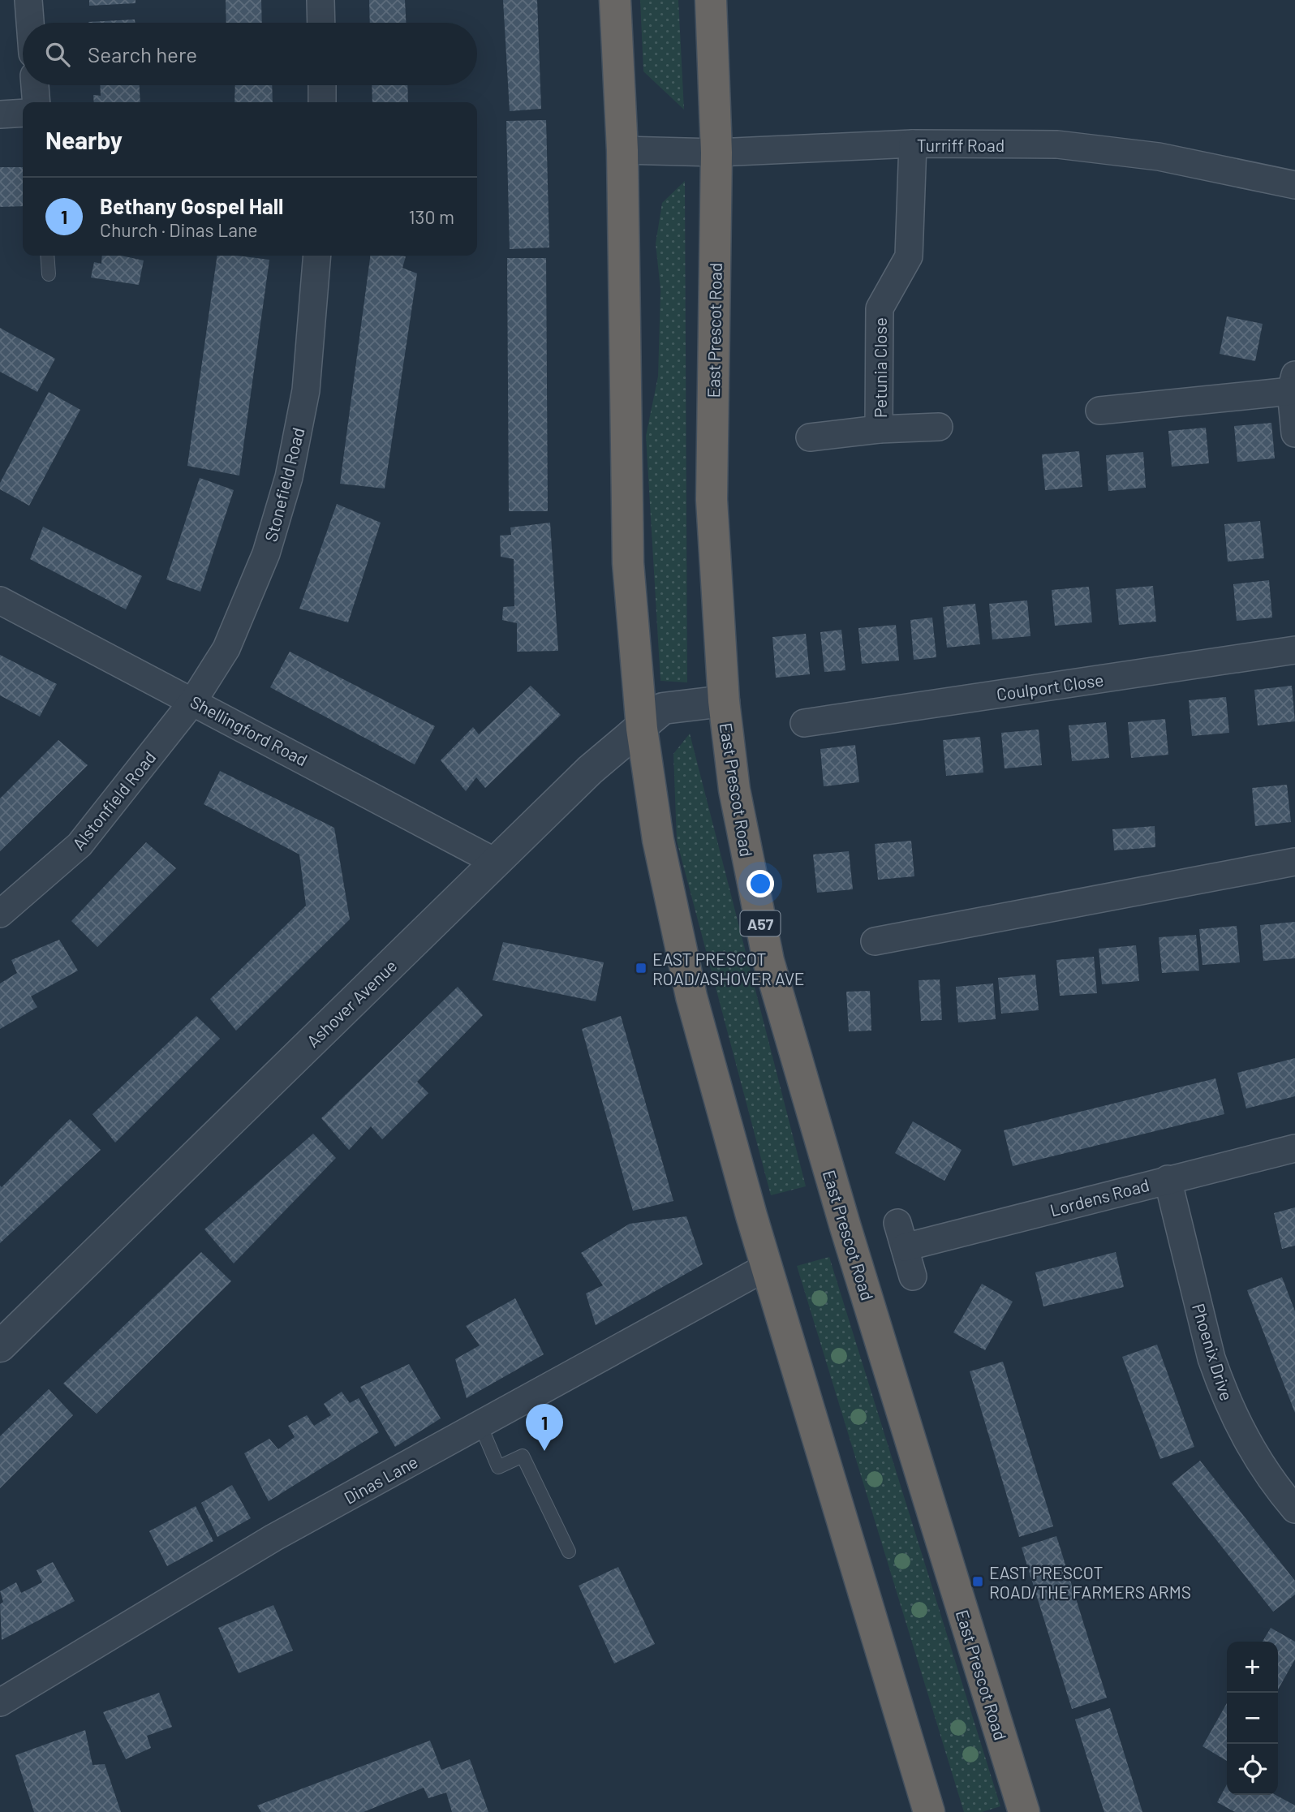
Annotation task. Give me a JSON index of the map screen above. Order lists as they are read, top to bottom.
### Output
{
  "streets": {
    "highway": ["East Prescot Road", "A57"],
    "street": [
      "Turriff Road",
      "Petunia Close",
      "Stonefield Road",
      "Coulport Close",
      "Shellingford Road",
      "Alstonfield Road",
      "Ashover Avenue",
      "Lordens Road",
      "Phoenix Drive",
      "Dinas Lane"
    ]
  },
  "crossings": [
    ["Turriff Road", "East Prescot Road"],
    ["Turriff Road", "Petunia Close"],
    ["East Prescot Road", "Ashover Avenue"],
    ["Stonefield Road", "Shellingford Road"],
    ["Stonefield Road", "Alstonfield Road"],
    ["Shellingford Road", "Alstonfield Road"],
    ["Shellingford Road", "Ashover Avenue"],
    ["Lordens Road", "Phoenix Drive"]
  ],
  "places": {
    "transit": ["EAST PRESCOT ROAD/ASHOVER AVE", "EAST PRESCOT ROAD/THE FARMERS ARMS"]
  },
  "page": {
    "search": "Search here",
    "heading": "Nearby",
    "list": [
      {
        "mark": "1",
        "name": "Bethany Gospel Hall",
        "note": "Church · Dinas Lane",
        "value": "130 m"
      }
    ],
    "pins": "1",
    "map_buttons": ["+", "−"]
  }
}
